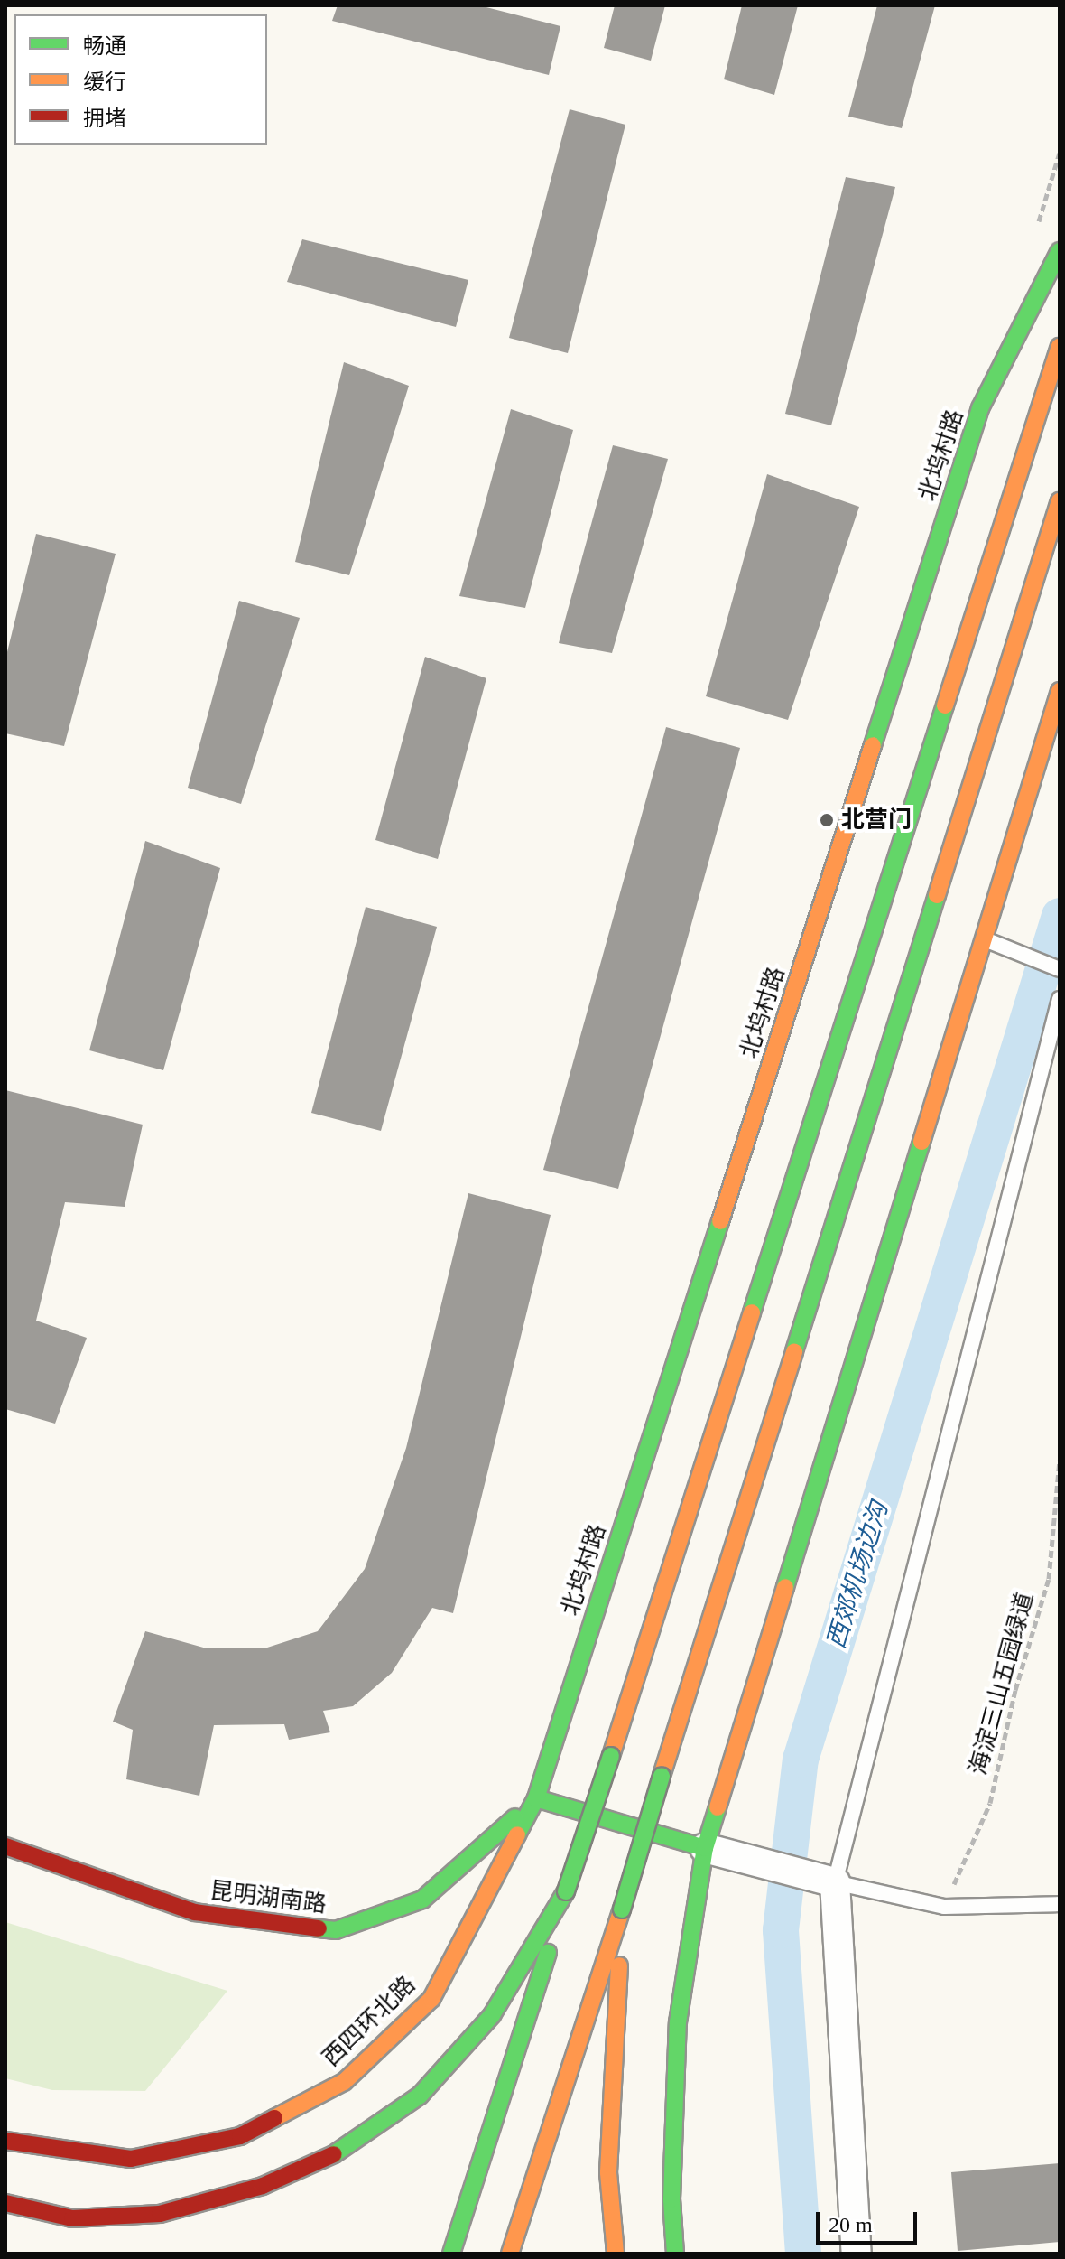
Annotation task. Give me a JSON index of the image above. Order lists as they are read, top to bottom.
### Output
{
  "streets": {
    "main road": ["北坞村路", "昆明湖南路", "西四环北路"],
    "path": ["海淀三山五园绿道"]
  },
  "crossings": [
    ["北坞村路", "昆明湖南路"],
    ["北坞村路", "西四环北路"],
    ["昆明湖南路", "西四环北路"]
  ],
  "water": ["西郊机场边沟"],
  "places": ["北营门"],
  "legend": ["畅通", "缓行", "拥堵"],
  "scale_bar": "20 m"
}
